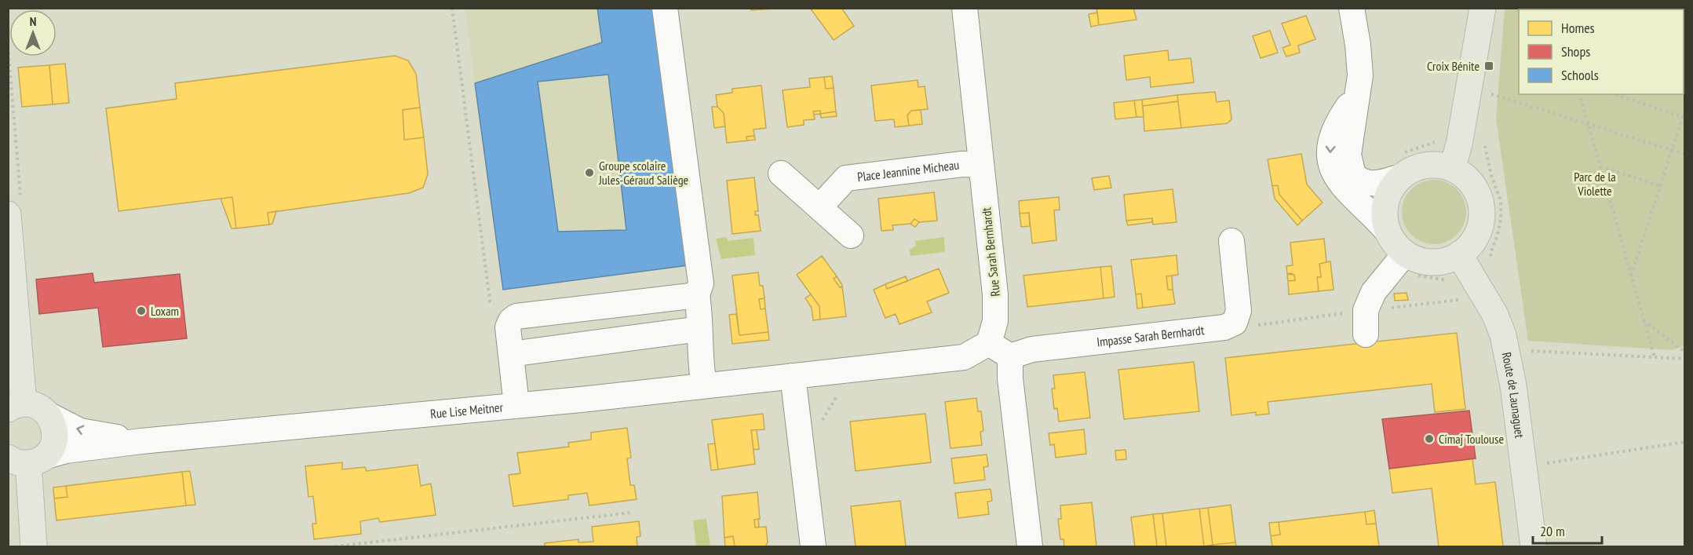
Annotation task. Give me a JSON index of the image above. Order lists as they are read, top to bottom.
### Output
{
  "streets": {
    "main road": ["Route de Launaguet"],
    "street": [
      "Place Jeannine Micheau",
      "Rue Sarah Bernhardt",
      "Impasse Sarah Bernhardt",
      "Rue Lise Meitner"
    ]
  },
  "crossings": [
    ["Place Jeannine Micheau", "Rue Sarah Bernhardt"]
  ],
  "parks": ["Parc de la Violette"],
  "places": {
    "transit": ["Croix Bénite"],
    "other": ["Groupe scolaire Jules-Géraud Saliège", "Loxam", "Cimaj Toulouse"]
  },
  "legend": ["Homes", "Shops", "Schools"],
  "scale_bar": "20 m",
  "north": "top"
}
